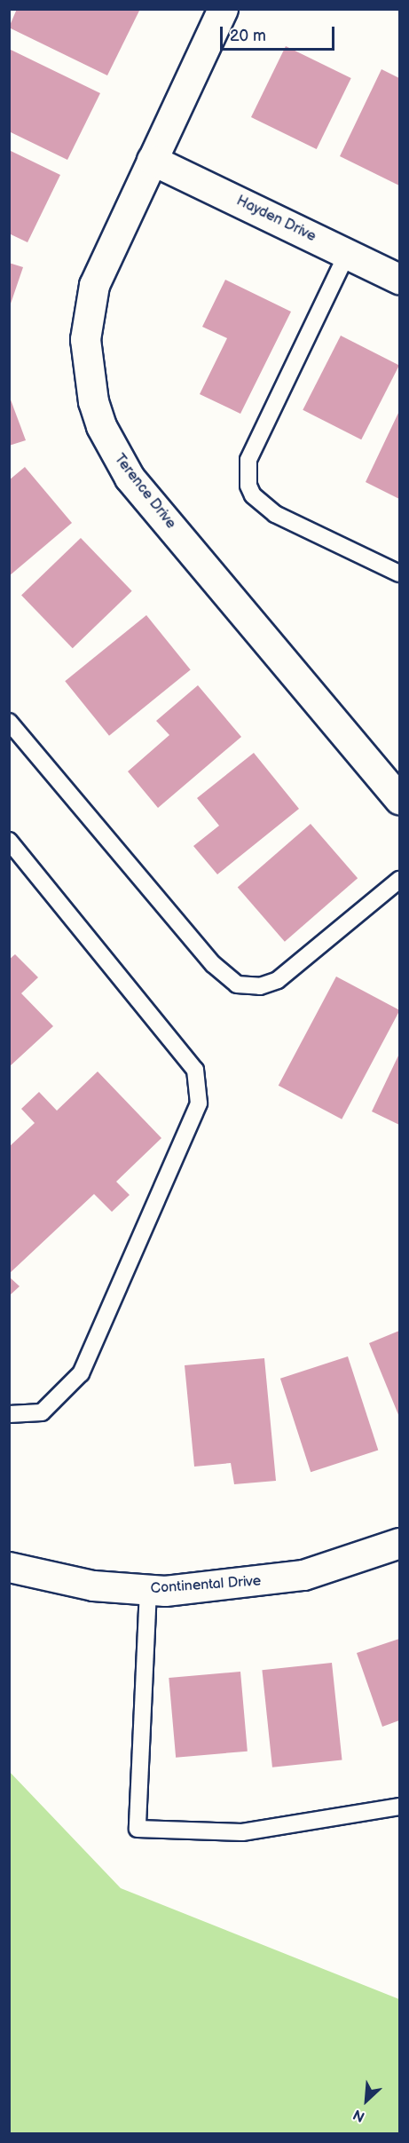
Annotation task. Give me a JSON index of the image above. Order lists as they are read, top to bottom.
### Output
{
  "streets": {
    "street": ["Hayden Drive", "Terence Drive", "Continental Drive"]
  },
  "crossings": [
    ["Hayden Drive", "Terence Drive"]
  ],
  "scale_bar": "20 m",
  "north": "bottom left"
}
